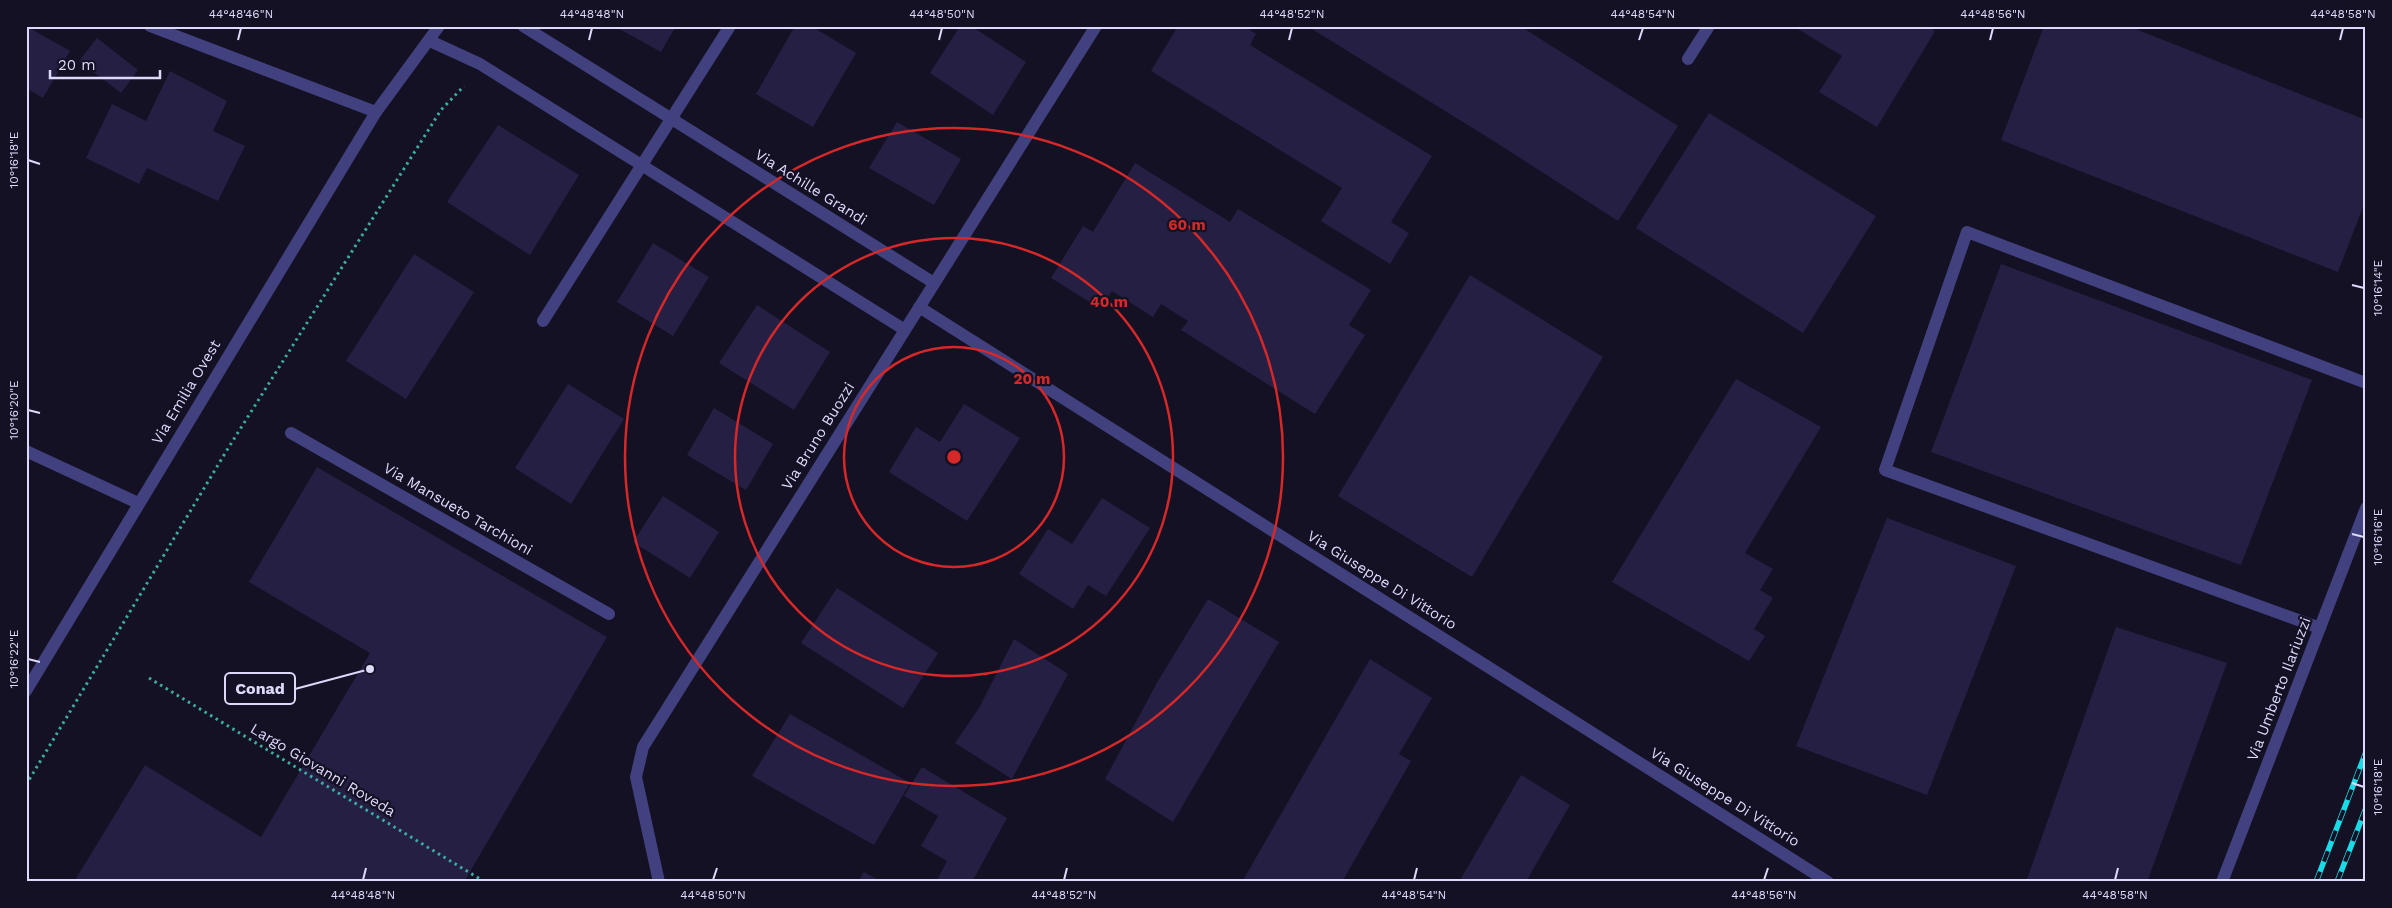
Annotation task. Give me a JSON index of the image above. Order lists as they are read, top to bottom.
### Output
{
  "streets": {
    "street": [
      "Via Achille Grandi",
      "Via Emilia Ovest",
      "Via Bruno Buozzi",
      "Via Mansueto Tarchioni",
      "Via Giuseppe Di Vittorio",
      "Via Umberto Ilariuzzi"
    ],
    "path": ["Largo Giovanni Roveda"]
  },
  "crossings": [
    ["Via Achille Grandi", "Via Bruno Buozzi"],
    ["Via Bruno Buozzi", "Via Giuseppe Di Vittorio"]
  ],
  "places": ["Conad"],
  "scale_bar": "20 m",
  "coordinates": [
    "44°48'46\"N",
    "44°48'48\"N",
    "44°48'50\"N",
    "44°48'52\"N",
    "44°48'54\"N",
    "44°48'56\"N",
    "44°48'58\"N",
    "10°16'18\"E",
    "10°16'14\"E",
    "10°16'20\"E",
    "10°16'16\"E",
    "10°16'22\"E"
  ],
  "rings": ["60 m", "40 m", "20 m"]
}
